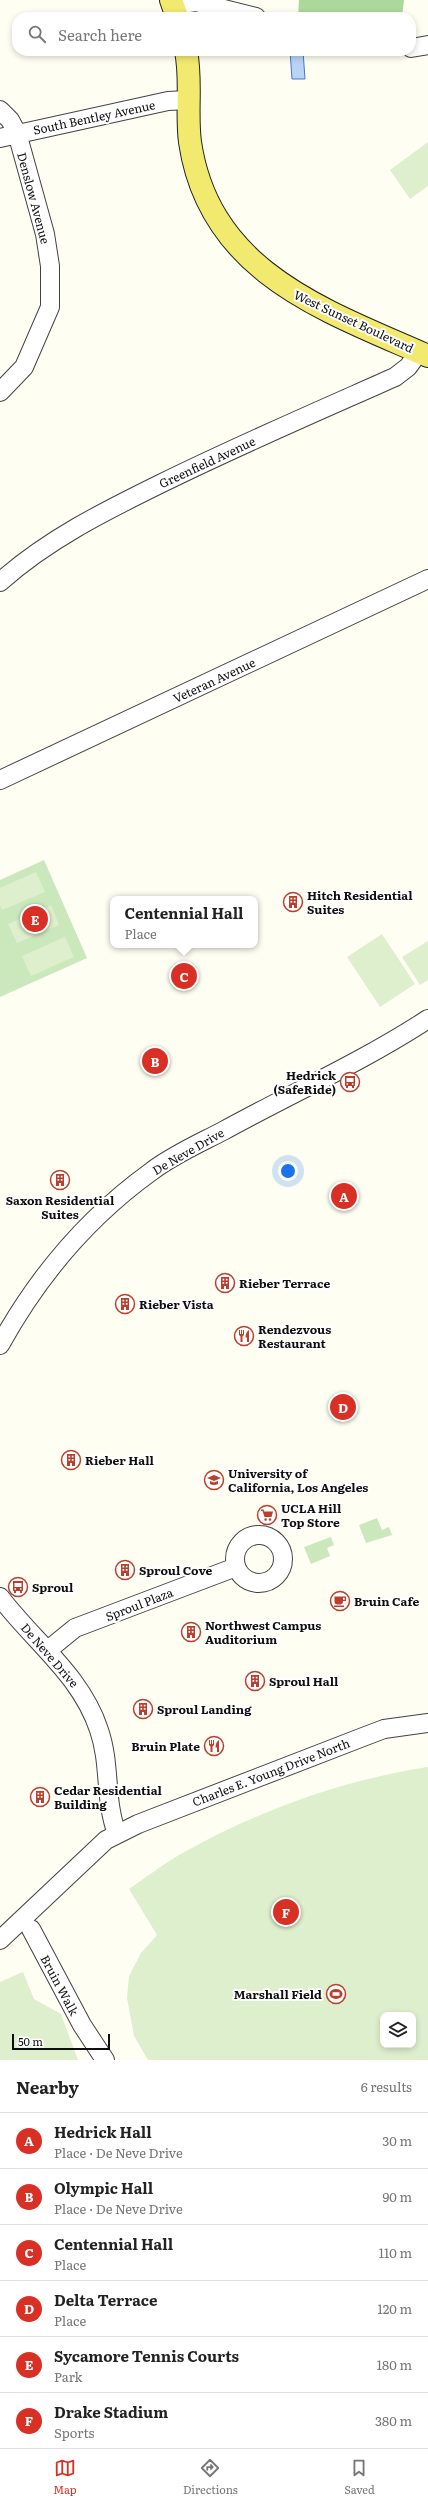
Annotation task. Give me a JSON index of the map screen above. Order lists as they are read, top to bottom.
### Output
{
  "streets": {
    "main road": ["West Sunset Boulevard"],
    "street": [
      "South Bentley Avenue",
      "Denslow Avenue",
      "Greenfield Avenue",
      "Veteran Avenue",
      "De Neve Drive",
      "Sproul Plaza",
      "Charles E. Young Drive North",
      "Bruin Walk"
    ]
  },
  "crossings": [
    ["South Bentley Avenue", "Denslow Avenue"],
    ["South Bentley Avenue", "West Sunset Boulevard"],
    ["West Sunset Boulevard", "Greenfield Avenue"],
    ["De Neve Drive", "Sproul Plaza"],
    ["De Neve Drive", "Charles E. Young Drive North"]
  ],
  "places": {
    "building": [
      "Hitch Residential Suites",
      "Saxon Residential Suites",
      "Rieber Terrace",
      "Rieber Vista",
      "Rieber Hall",
      "Sproul Cove",
      "Northwest Campus Auditorium",
      "Sproul Hall",
      "Sproul Landing",
      "Cedar Residential Building"
    ],
    "bus stop": ["Hedrick (SafeRide)", "Sproul"],
    "restaurant": ["Rendezvous Restaurant", "Bruin Plate"],
    "school or university": ["University of California, Los Angeles"],
    "supermarket": ["UCLA Hill Top Store"],
    "cafe": ["Bruin Cafe"],
    "sports": ["Marshall Field"]
  },
  "scale_bar": "50 m",
  "page": {
    "search": "Search here",
    "popup": ["Centennial Hall", "Place"],
    "pins": [
      "E",
      "C",
      "B",
      "A",
      "D",
      "F"
    ],
    "scale": "50 m",
    "heading": ["Nearby", "6 results"],
    "list": [
      {
        "mark": "A",
        "name": "Hedrick Hall",
        "note": "Place · De Neve Drive",
        "value": "30 m"
      },
      {
        "mark": "B",
        "name": "Olympic Hall",
        "note": "Place · De Neve Drive",
        "value": "90 m"
      },
      {
        "mark": "C",
        "name": "Centennial Hall",
        "note": "Place",
        "value": "110 m"
      },
      {
        "mark": "D",
        "name": "Delta Terrace",
        "note": "Place",
        "value": "120 m"
      },
      {
        "mark": "E",
        "name": "Sycamore Tennis Courts",
        "note": "Park",
        "value": "180 m"
      },
      {
        "mark": "F",
        "name": "Drake Stadium",
        "note": "Sports",
        "value": "380 m"
      }
    ],
    "nav": ["Map", "Directions", "Saved"]
  }
}
